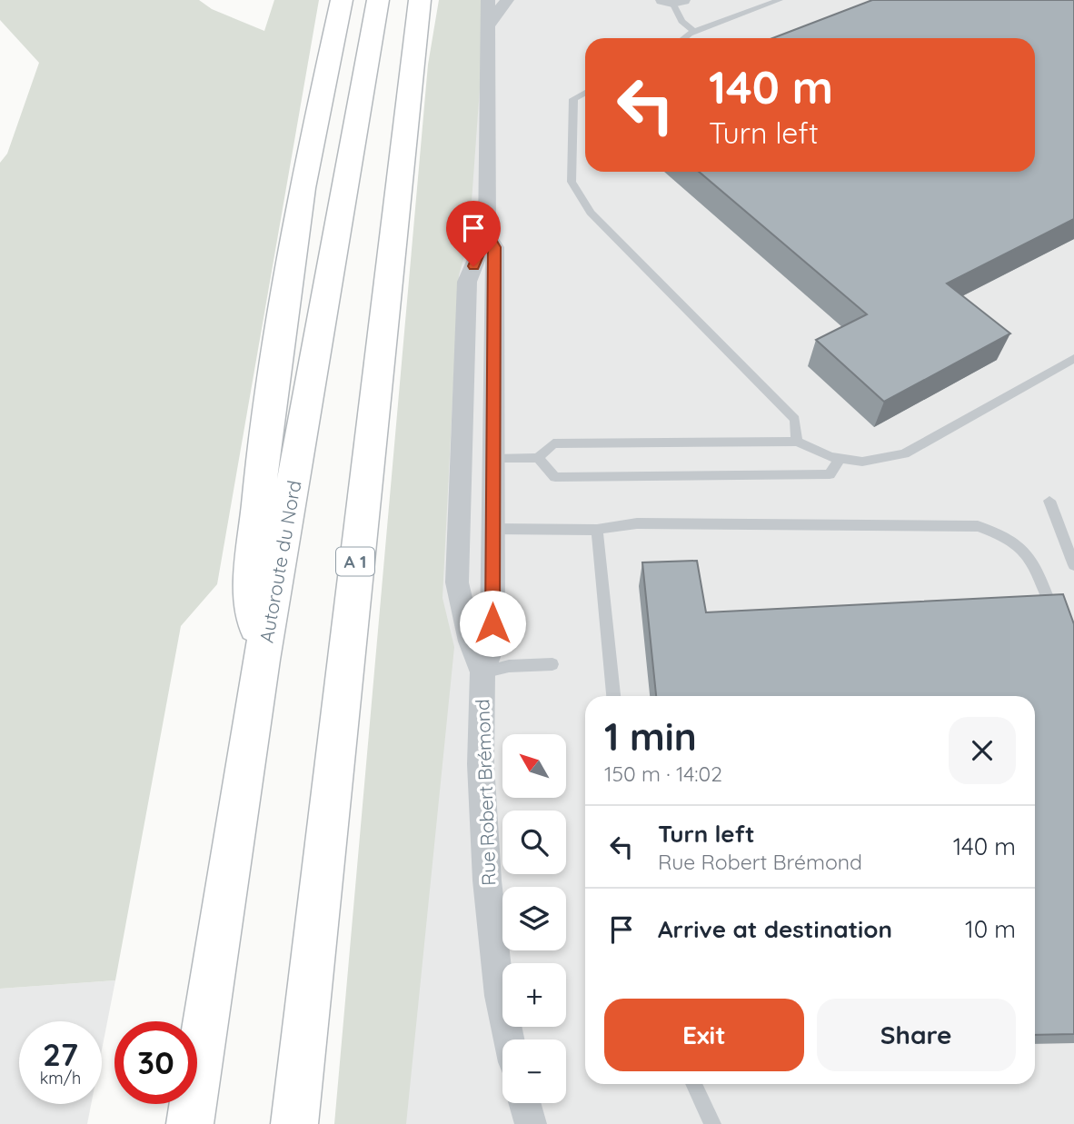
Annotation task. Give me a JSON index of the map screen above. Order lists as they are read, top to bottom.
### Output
{
  "streets": {
    "highway": ["Autoroute du Nord", "A 1"],
    "street": ["Rue Robert Brémond"]
  },
  "north": "top left",
  "page": {
    "turn": ["140 m", "Turn left"],
    "heading": ["1 min", "150 m · 14:02"],
    "map_buttons": ["+", "−"],
    "list": [
      {
        "name": "Turn left",
        "note": "Rue Robert Brémond",
        "value": "140 m"
      },
      {
        "name": "Arrive at destination",
        "value": "10 m"
      }
    ],
    "buttons": ["Exit", "Share"],
    "speed": "27 km/h",
    "limit": "30"
  }
}
